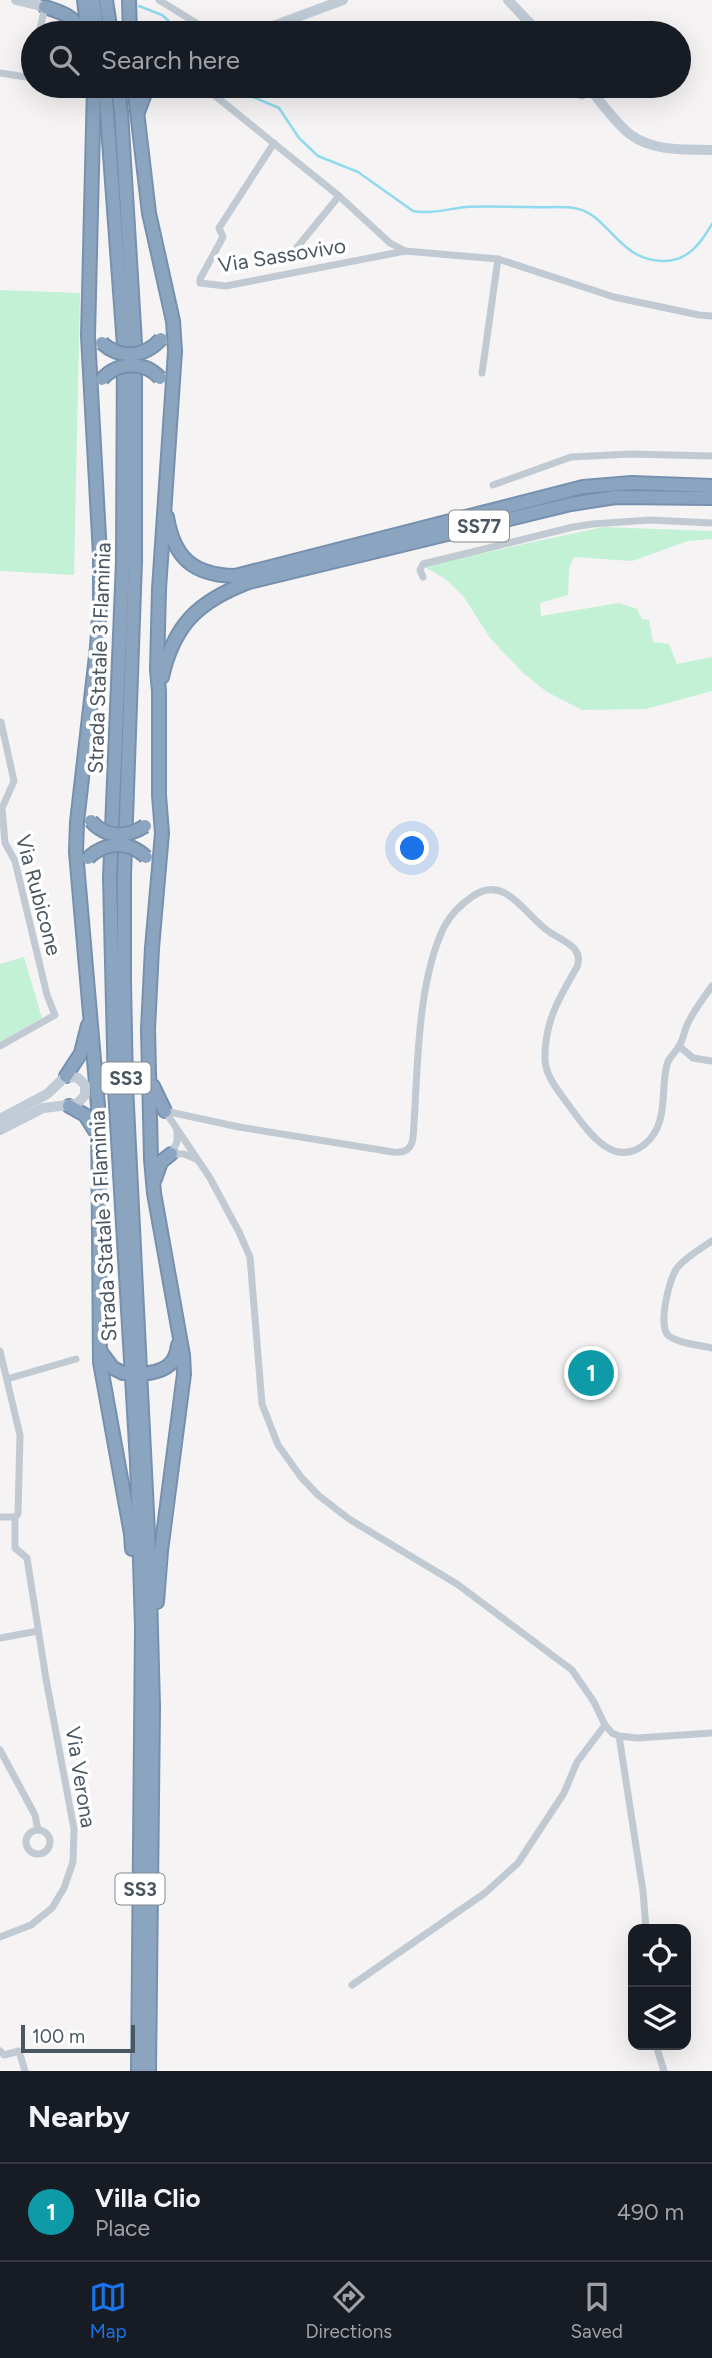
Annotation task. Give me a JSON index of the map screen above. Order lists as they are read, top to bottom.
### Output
{
  "streets": {
    "highway": ["SS77", "Strada Statale 3 Flaminia", "SS3"],
    "street": ["Via Sassovivo", "Via Rubicone", "Via Verona"]
  },
  "scale_bar": "100 m",
  "page": {
    "search": "Search here",
    "pins": "1",
    "scale": "100 m",
    "heading": "Nearby",
    "list": [
      {
        "mark": "1",
        "name": "Villa Clio",
        "note": "Place",
        "value": "490 m"
      }
    ],
    "nav": ["Map", "Directions", "Saved"]
  }
}
